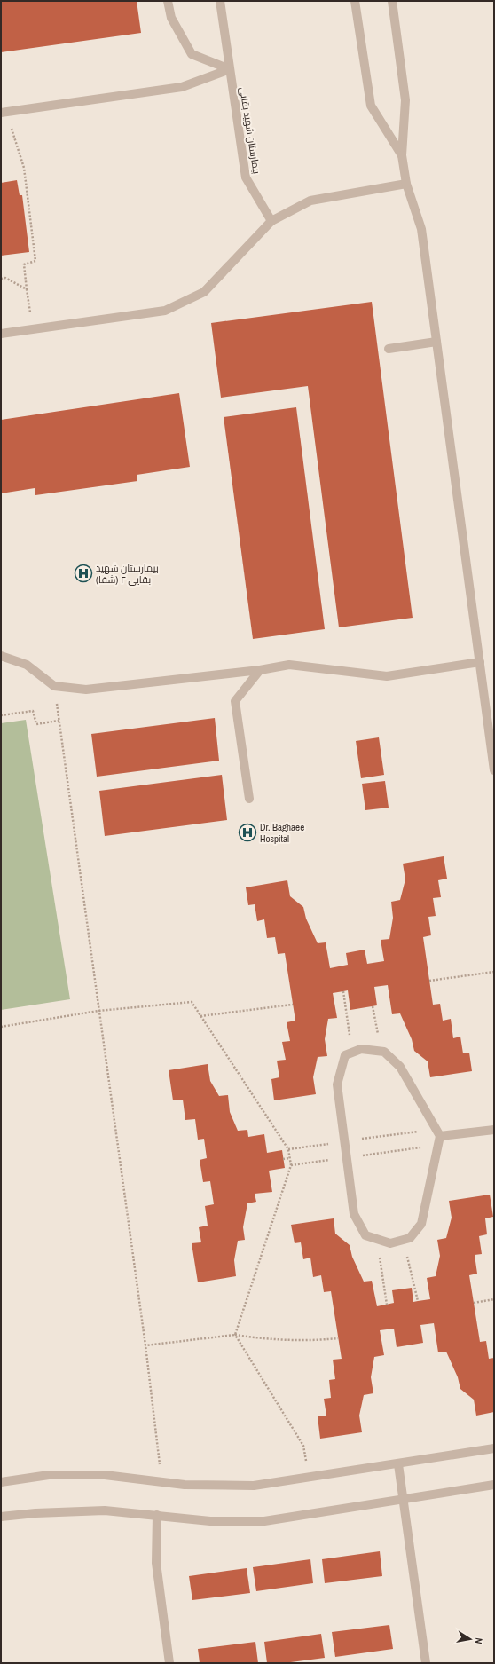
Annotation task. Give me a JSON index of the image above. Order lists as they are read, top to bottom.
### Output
{
  "streets": {
    "lane": ["بیمارستان شهید بقایی"]
  },
  "places": {
    "hospital": ["بیمارستان شهید بقایی ۲ (شفا)", "Dr. Baghaee Hospital"]
  },
  "north": "right"
}
